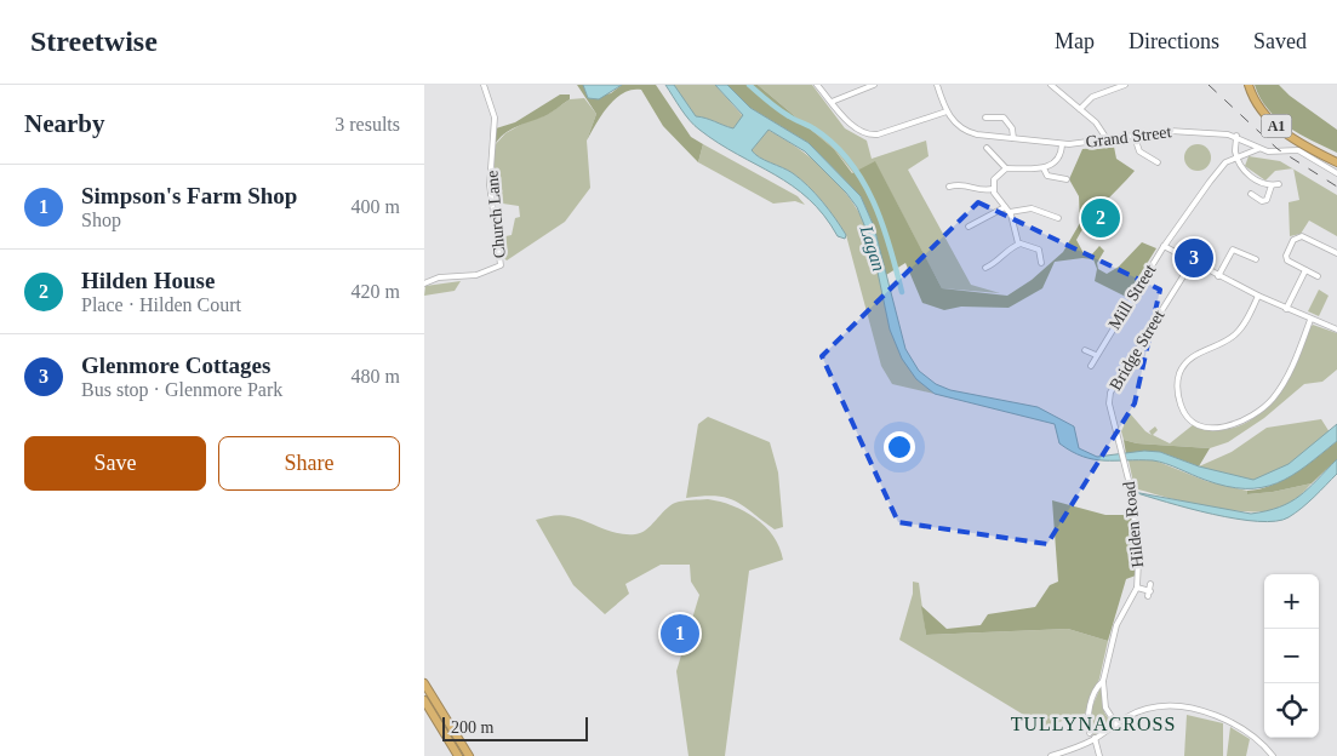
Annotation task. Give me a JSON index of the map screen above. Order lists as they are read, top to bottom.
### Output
{
  "streets": {
    "highway": ["A1"],
    "street": [
      "Grand Street",
      "Church Lane",
      "Mill Street",
      "Bridge Street",
      "Hilden Road"
    ]
  },
  "crossings": [
    ["Grand Street", "Mill Street"],
    ["Bridge Street", "Hilden Road"]
  ],
  "districts": ["TULLYNACROSS"],
  "water": ["Lagan"],
  "scale_bar": "200 m",
  "page": {
    "header": "Streetwise",
    "nav": ["Map", "Directions", "Saved"],
    "heading": ["Nearby", "3 results"],
    "list": [
      {
        "mark": "1",
        "name": "Simpson's Farm Shop",
        "note": "Shop",
        "value": "400 m"
      },
      {
        "mark": "2",
        "name": "Hilden House",
        "note": "Place · Hilden Court",
        "value": "420 m"
      },
      {
        "mark": "3",
        "name": "Glenmore Cottages",
        "note": "Bus stop · Glenmore Park",
        "value": "480 m"
      }
    ],
    "pins": ["2", "3", "1"],
    "buttons": ["Save", "Share"],
    "map_buttons": ["+", "−"],
    "scale": "200 m"
  }
}
